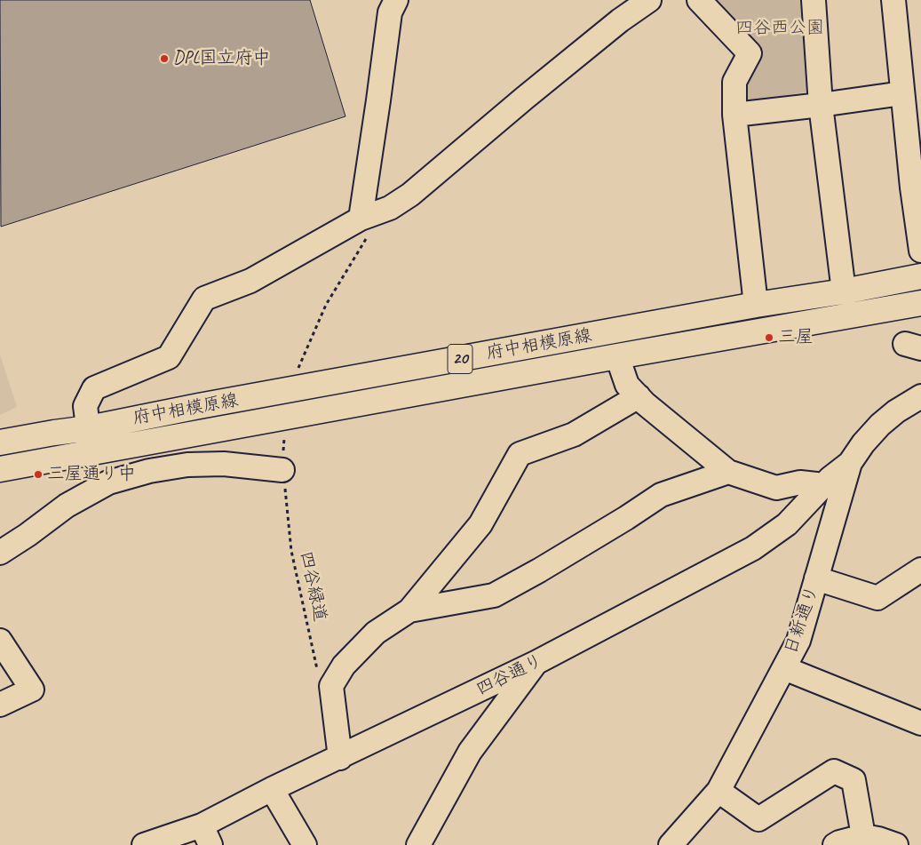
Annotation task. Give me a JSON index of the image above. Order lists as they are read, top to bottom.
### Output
{
  "streets": {
    "main road": ["府中相模原線", "20"],
    "street": ["日新通り", "四谷通り"],
    "path": ["四谷緑道"]
  },
  "crossings": [
    ["府中相模原線", "四谷緑道"],
    ["日新通り", "四谷通り"]
  ],
  "parks": ["四谷西公園"],
  "places": ["DPL国立府中", "三屋", "三屋通り中"]
}
